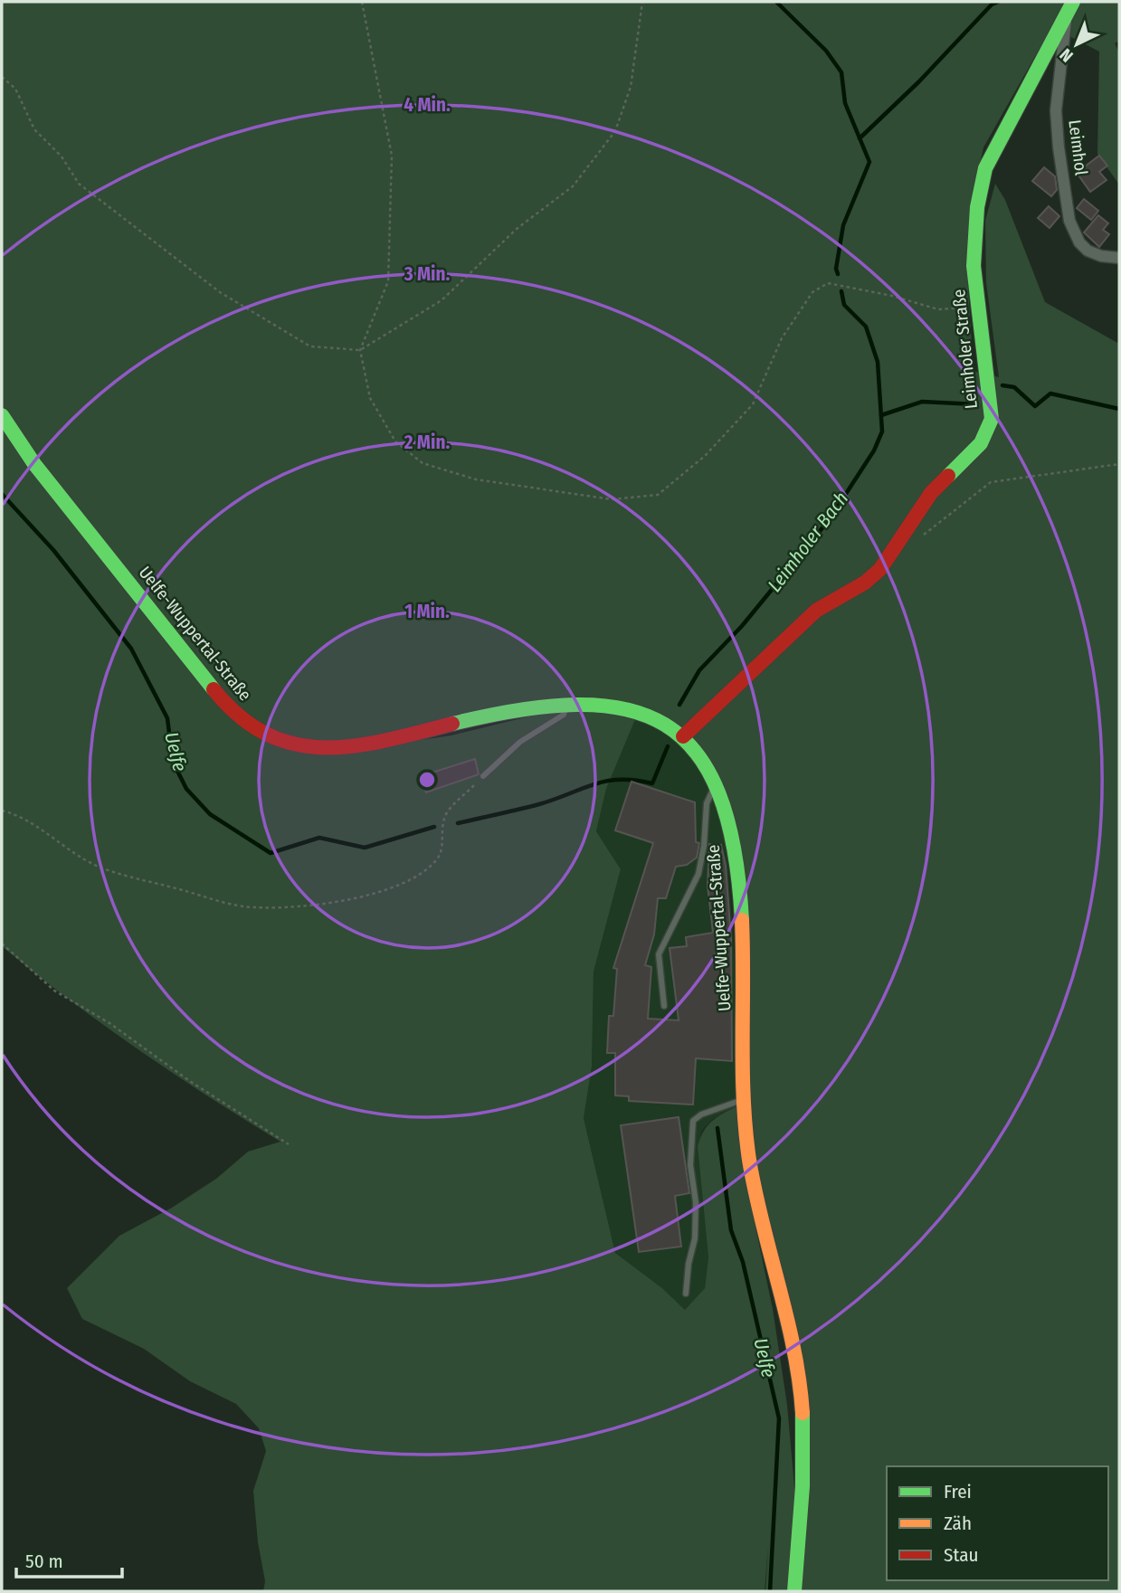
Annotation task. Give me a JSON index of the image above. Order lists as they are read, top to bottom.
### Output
{
  "streets": {
    "main road": ["Leimholer Straße", "Uelfe-Wuppertal-Straße"],
    "street": ["Leimhol"]
  },
  "crossings": [
    ["Leimhol", "Leimholer Straße"],
    ["Leimholer Straße", "Uelfe-Wuppertal-Straße"]
  ],
  "water": ["Leimholer Bach", "Uelfe"],
  "legend": ["Frei", "Zäh", "Stau"],
  "scale_bar": "50 m",
  "north": "bottom left",
  "rings": [
    "4 Min.",
    "3 Min.",
    "2 Min.",
    "1 Min."
  ]
}
